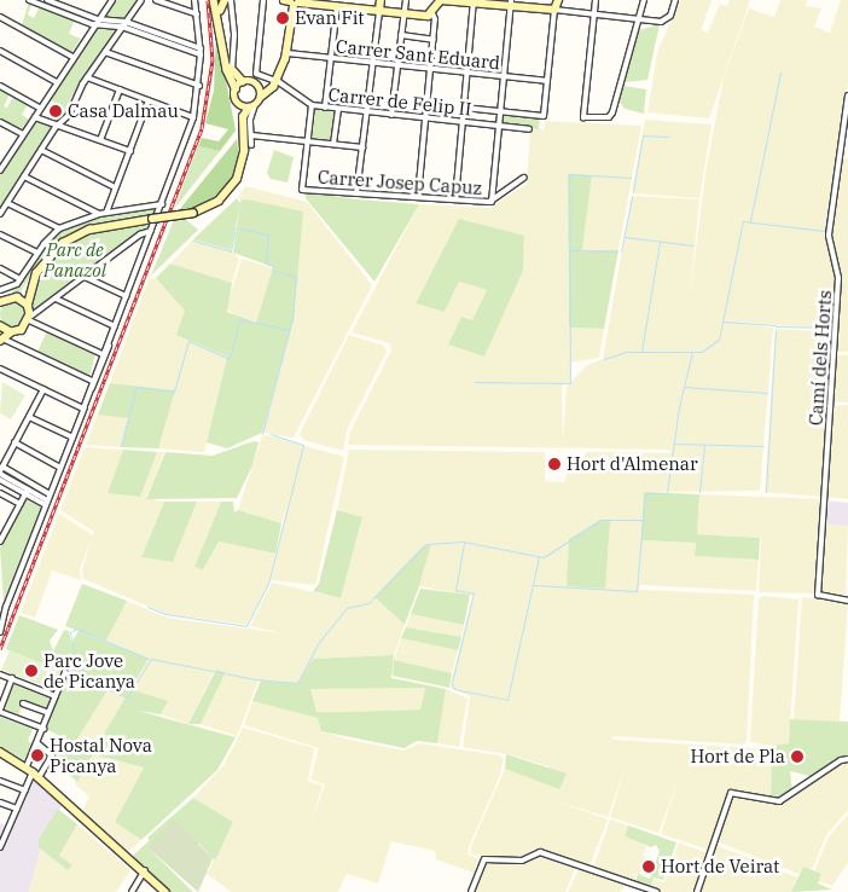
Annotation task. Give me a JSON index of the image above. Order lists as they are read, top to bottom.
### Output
{
  "streets": {
    "street": [
      "Carrer Sant Eduard",
      "Carrer de Felip II",
      "Carrer Josep Capuz",
      "Camí dels Horts"
    ]
  },
  "parks": ["Parc de Panazol"],
  "places": [
    "Evan Fit",
    "Casa Dalmau",
    "Hort d'Almenar",
    "Parc Jove de Picanya",
    "Hostal Nova Picanya",
    "Hort de Pla",
    "Hort de Veirat"
  ]
}
